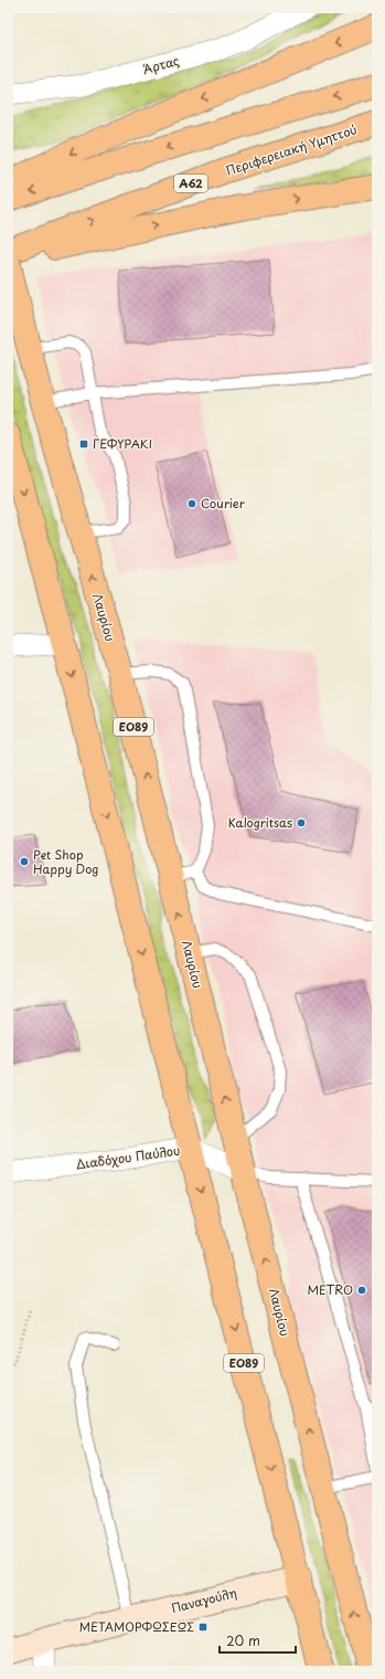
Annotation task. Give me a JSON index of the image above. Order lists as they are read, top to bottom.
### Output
{
  "streets": {
    "main road": [
      "Περιφερειακή Υμηττού",
      "Α62",
      "Λαυρίου",
      "ΕΟ89"
    ],
    "street": ["Άρτας", "Διαδόχου Παύλου", "Παναγούλη"]
  },
  "crossings": [
    ["Λαυρίου", "Διαδόχου Παύλου"],
    ["ΕΟ89", "Διαδόχου Παύλου"],
    ["ΕΟ89", "Παναγούλη"]
  ],
  "places": {
    "transit": ["ΓΕΦΥΡΑΚΙ", "ΜΕΤΑΜΟΡΦΩΣΕΩΣ"],
    "other": [
      "Courier",
      "Kalogritsas",
      "Pet Shop Happy Dog",
      "METRO"
    ]
  },
  "scale_bar": "20 m"
}
